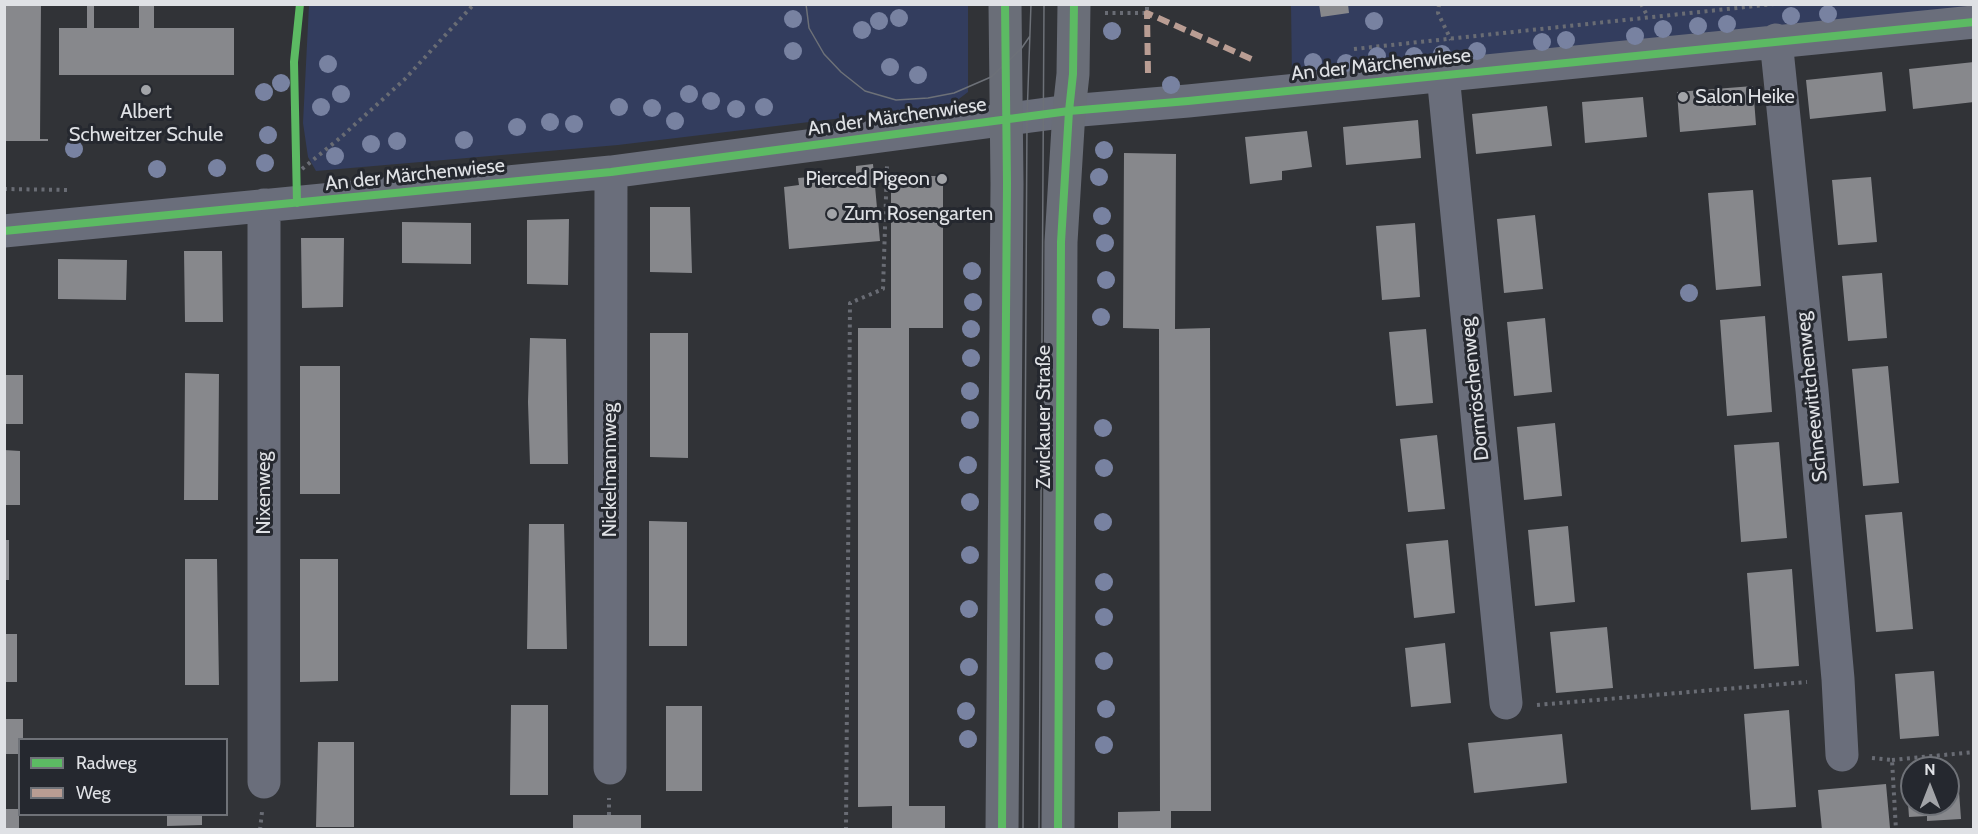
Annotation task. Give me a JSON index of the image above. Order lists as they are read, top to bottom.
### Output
{
  "streets": {
    "main road": ["Zwickauer Straße"],
    "street": [
      "An der Märchenwiese",
      "Dornröschenweg",
      "Schneewittchenweg",
      "Nickelmannweg",
      "Nixenweg"
    ]
  },
  "crossings": [
    ["An der Märchenwiese", "Dornröschenweg"],
    ["An der Märchenwiese", "Schneewittchenweg"],
    ["An der Märchenwiese", "Zwickauer Straße"],
    ["An der Märchenwiese", "Nickelmannweg"],
    ["An der Märchenwiese", "Nixenweg"]
  ],
  "places": [
    "Albert Schweitzer Schule",
    "Salon Heike",
    "Pierced Pigeon",
    "Zum Rosengarten"
  ],
  "legend": ["Radweg", "Weg"],
  "north": "top"
}
